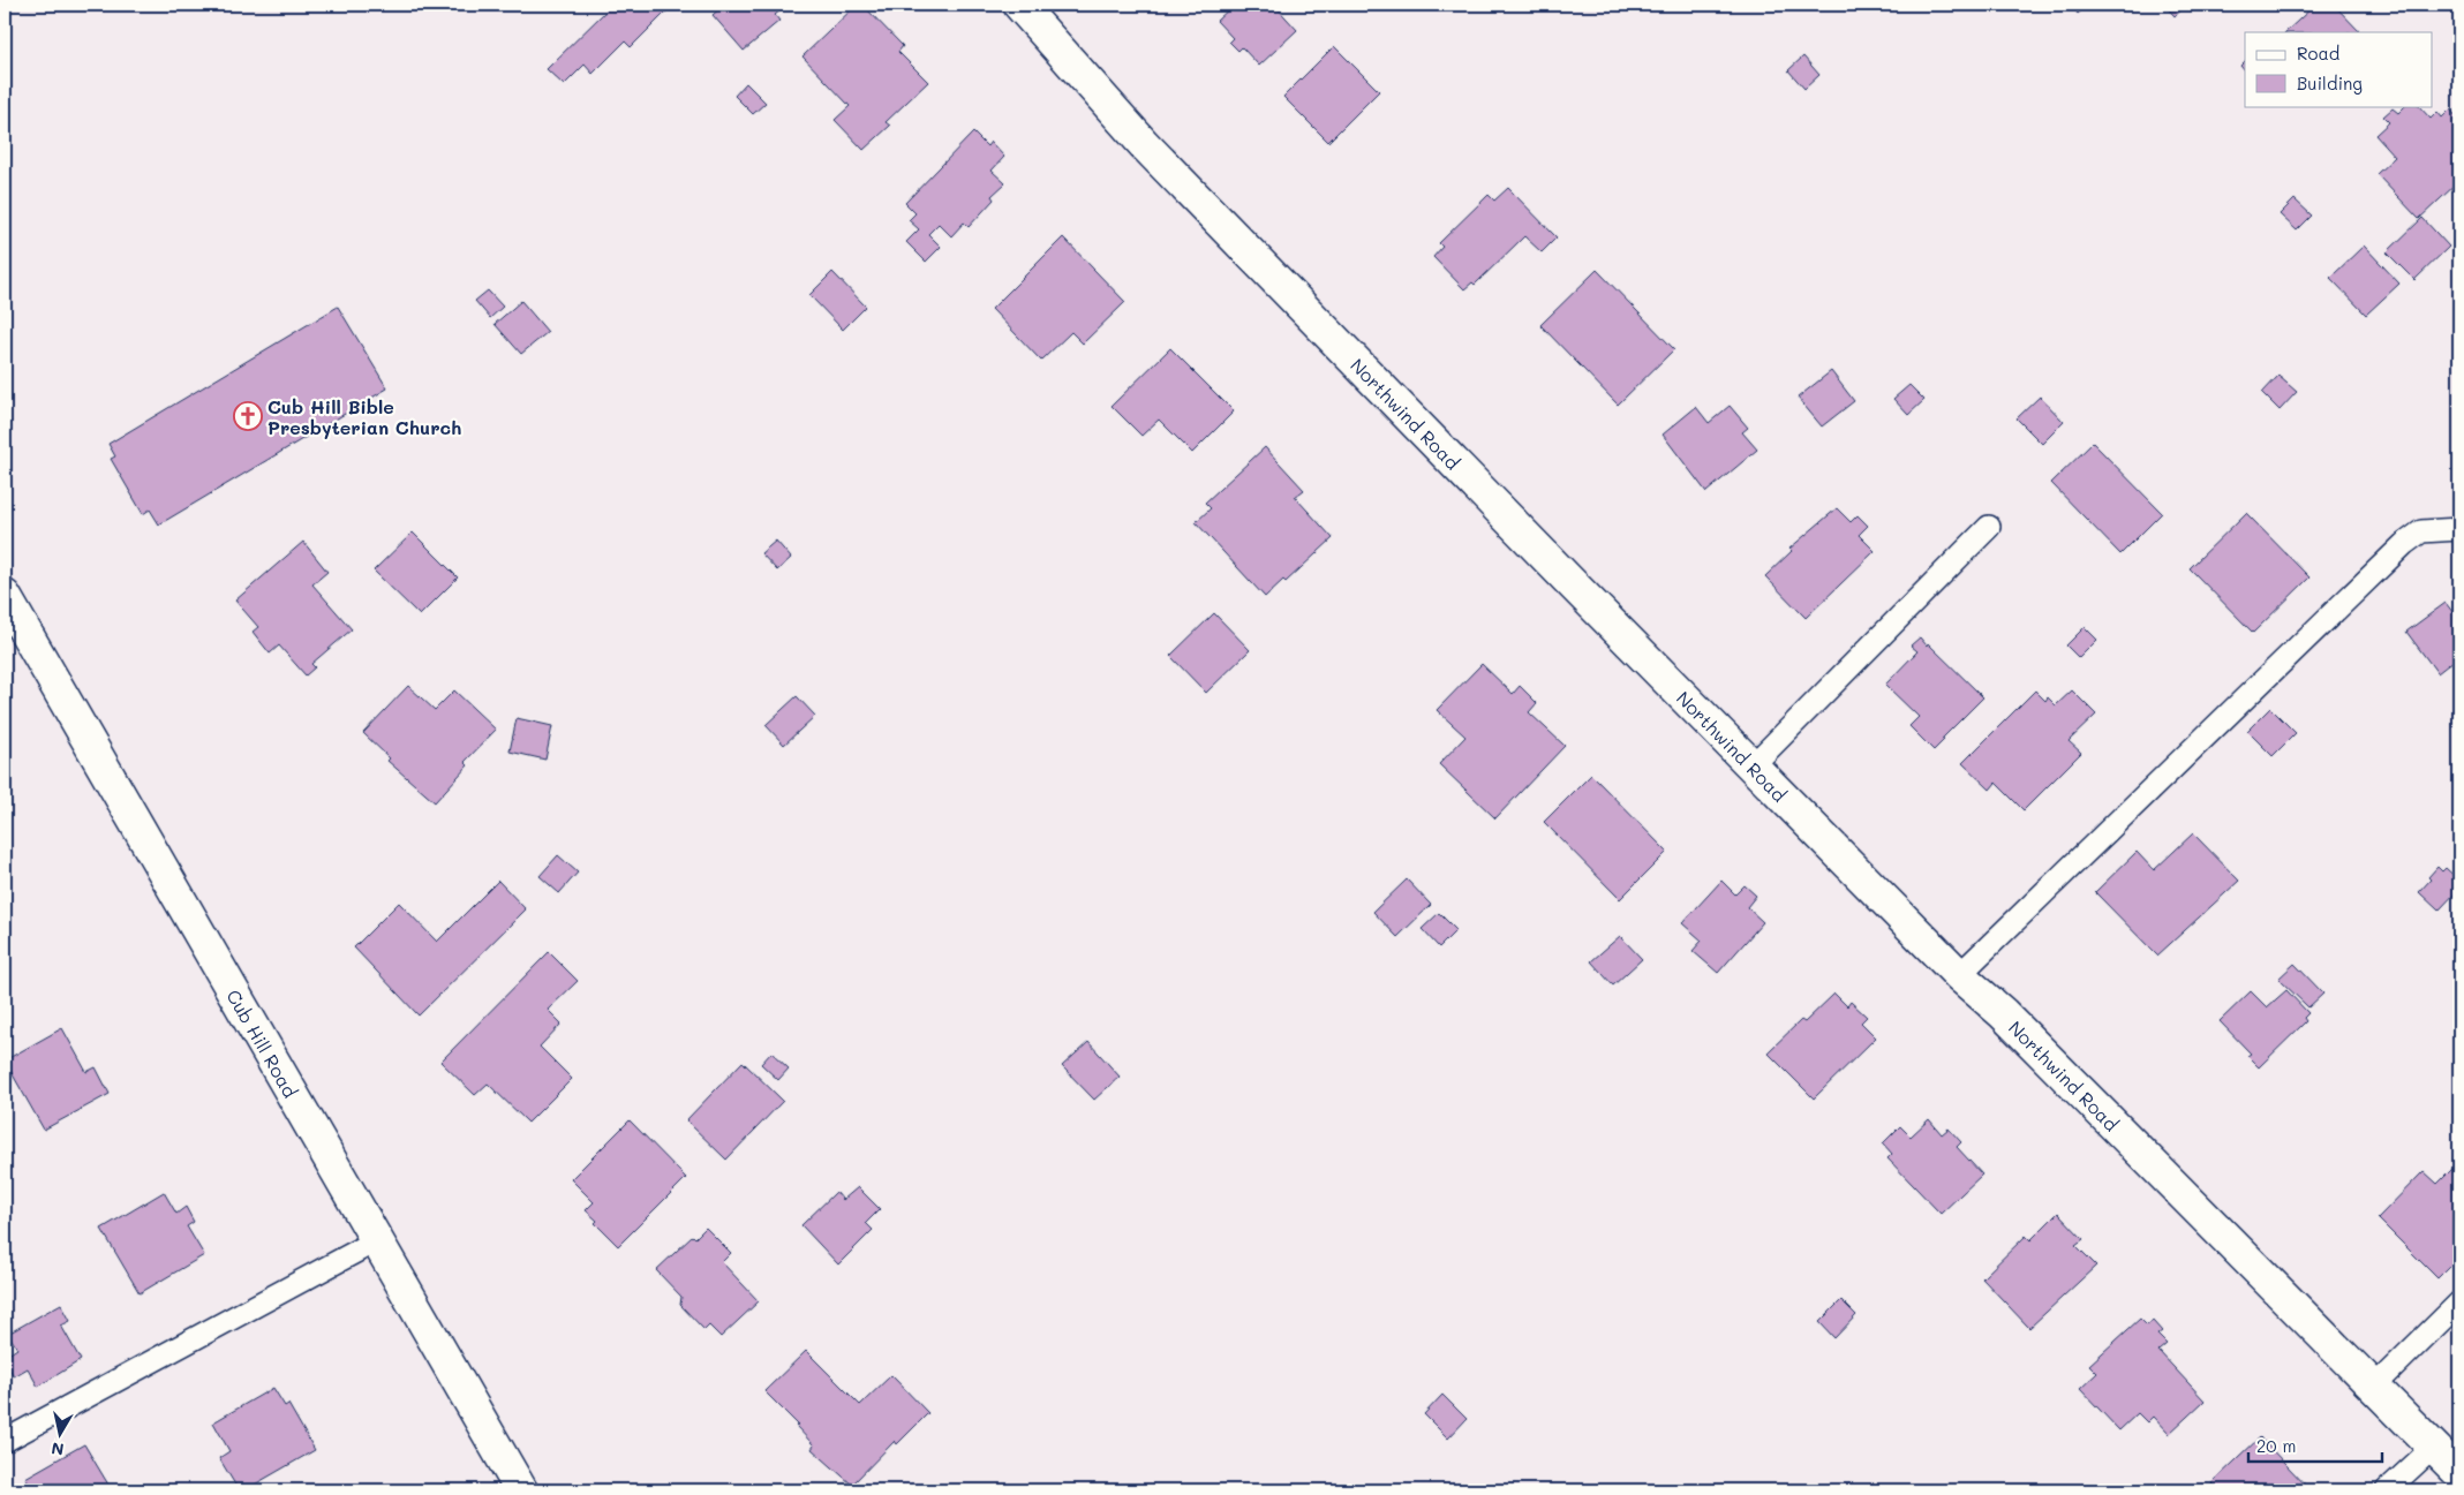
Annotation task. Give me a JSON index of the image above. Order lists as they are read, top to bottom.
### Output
{
  "streets": {
    "street": ["Northwind Road", "Cub Hill Road"]
  },
  "places": {
    "church": ["Cub Hill Bible Presbyterian Church"]
  },
  "legend": ["Road", "Building"],
  "scale_bar": "20 m",
  "north": "bottom"
}
